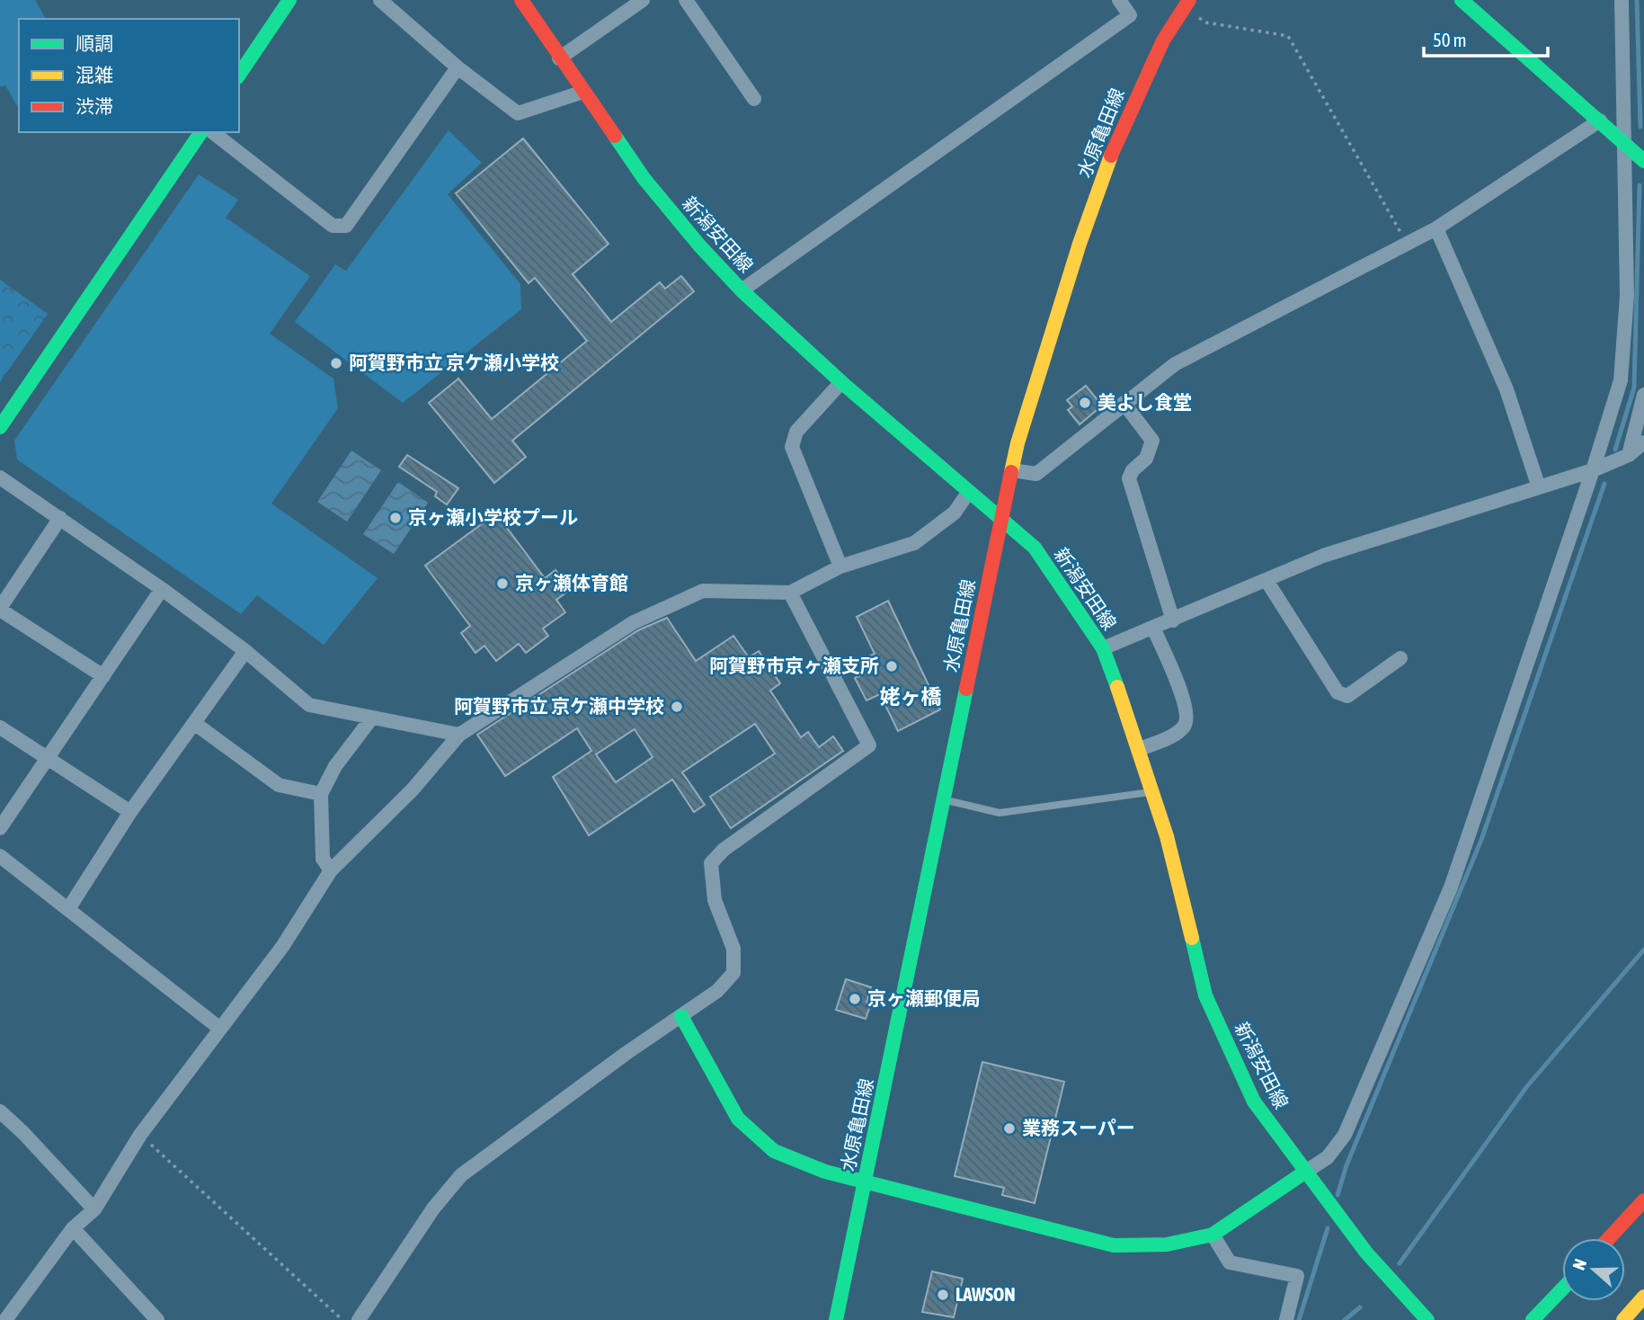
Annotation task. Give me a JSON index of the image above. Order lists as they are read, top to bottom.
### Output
{
  "streets": {
    "main road": ["水原亀田線", "新潟安田線"]
  },
  "crossings": [
    ["水原亀田線", "新潟安田線"]
  ],
  "districts": ["姥ヶ橋"],
  "places": [
    "阿賀野市立 京ケ瀬小学校",
    "美よし食堂",
    "京ヶ瀬小学校プール",
    "京ヶ瀬体育館",
    "阿賀野市京ヶ瀬支所",
    "阿賀野市立 京ケ瀬中学校",
    "京ヶ瀬郵便局",
    "業務スーパー",
    "LAWSON"
  ],
  "legend": ["順調", "混雑", "渋滞"],
  "scale_bar": "50 m",
  "north": "left"
}
